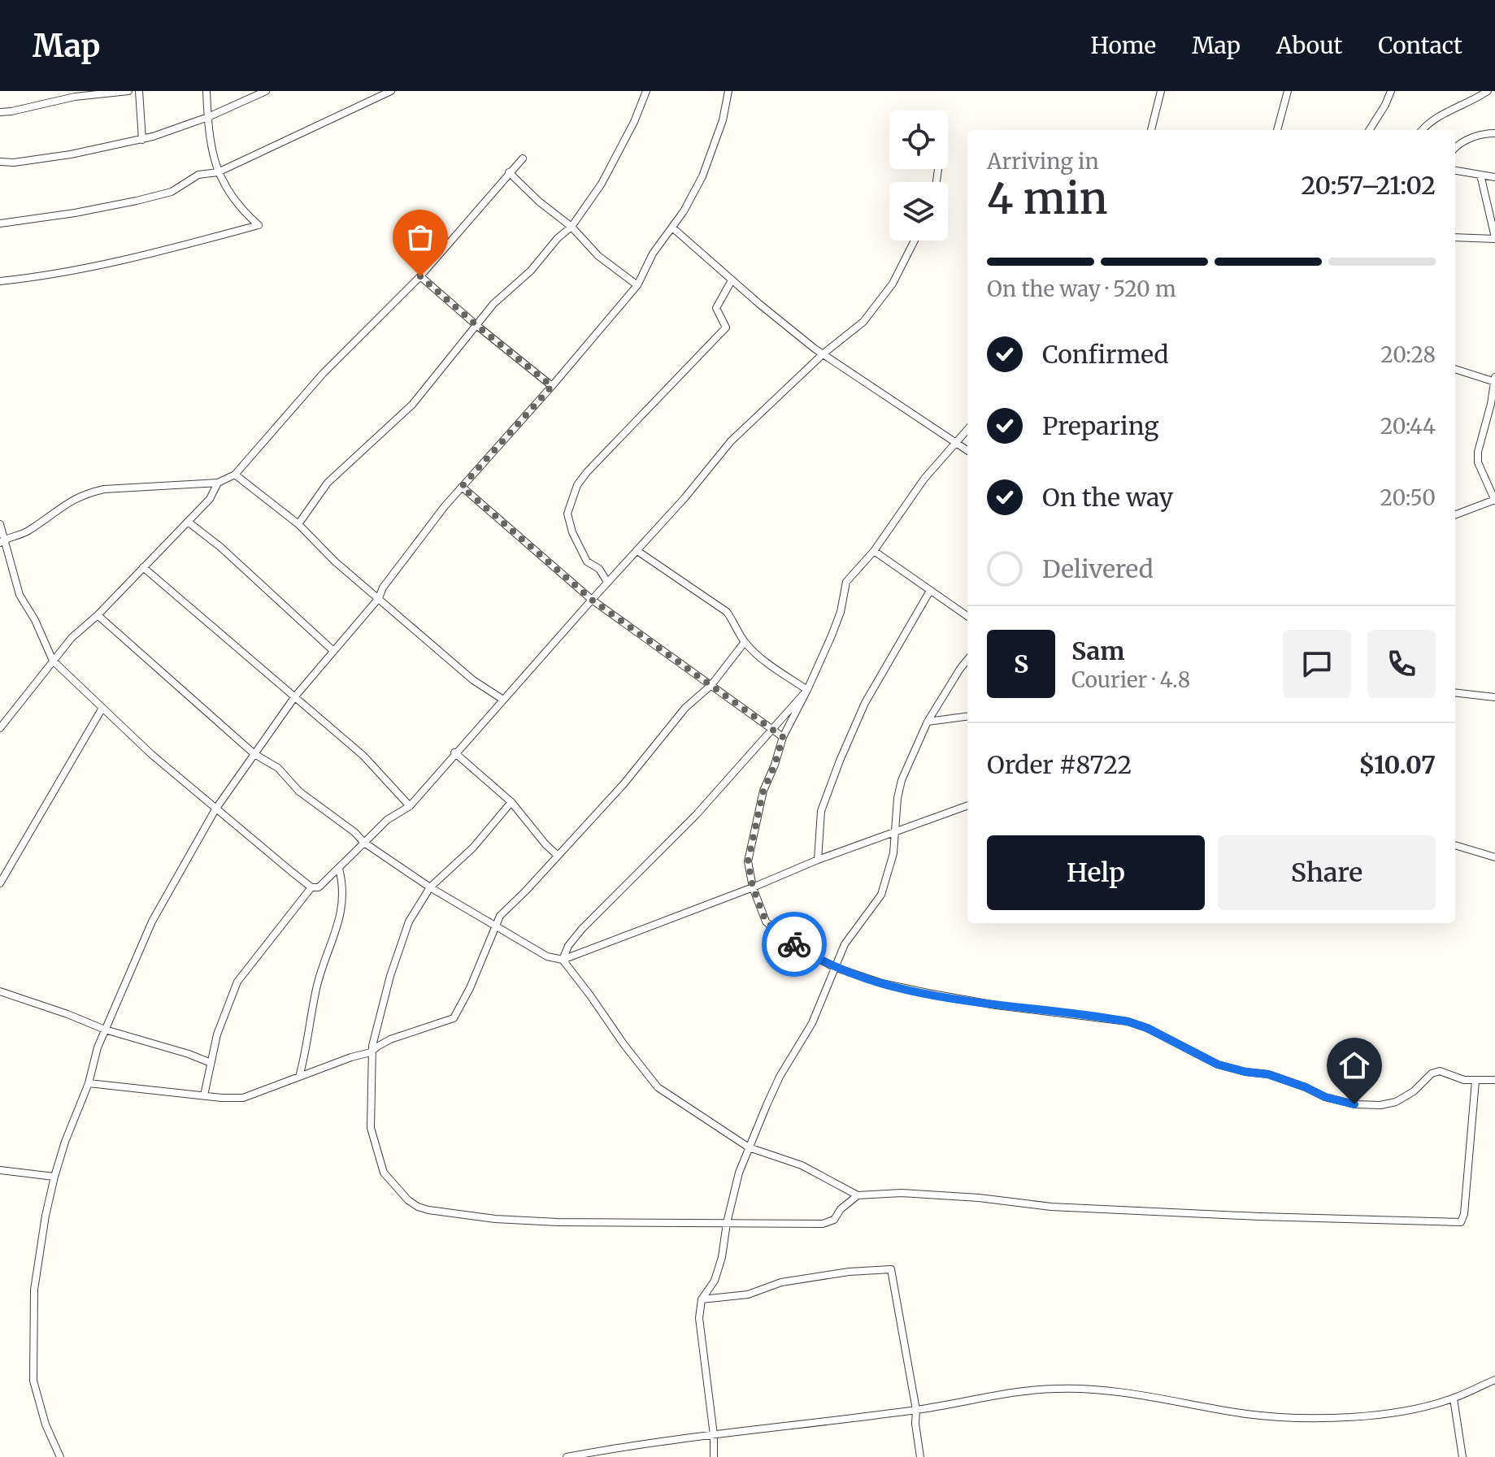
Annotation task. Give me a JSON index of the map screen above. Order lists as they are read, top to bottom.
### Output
{
  "page": {
    "header": "Map",
    "nav": [
      "Home",
      "Map",
      "About",
      "Contact"
    ],
    "heading": ["4 min", "Arriving in", "20:57–21:02"],
    "panel": [
      "Sam",
      "Courier · 4.8",
      "Order #8722",
      "$10.07"
    ],
    "bar": "On the way · 520 m",
    "list": [
      ["Confirmed", "20:28"],
      ["Preparing", "20:44"],
      ["On the way", "20:50"],
      "Delivered"
    ],
    "round": "S",
    "buttons": ["Help", "Share"]
  }
}
